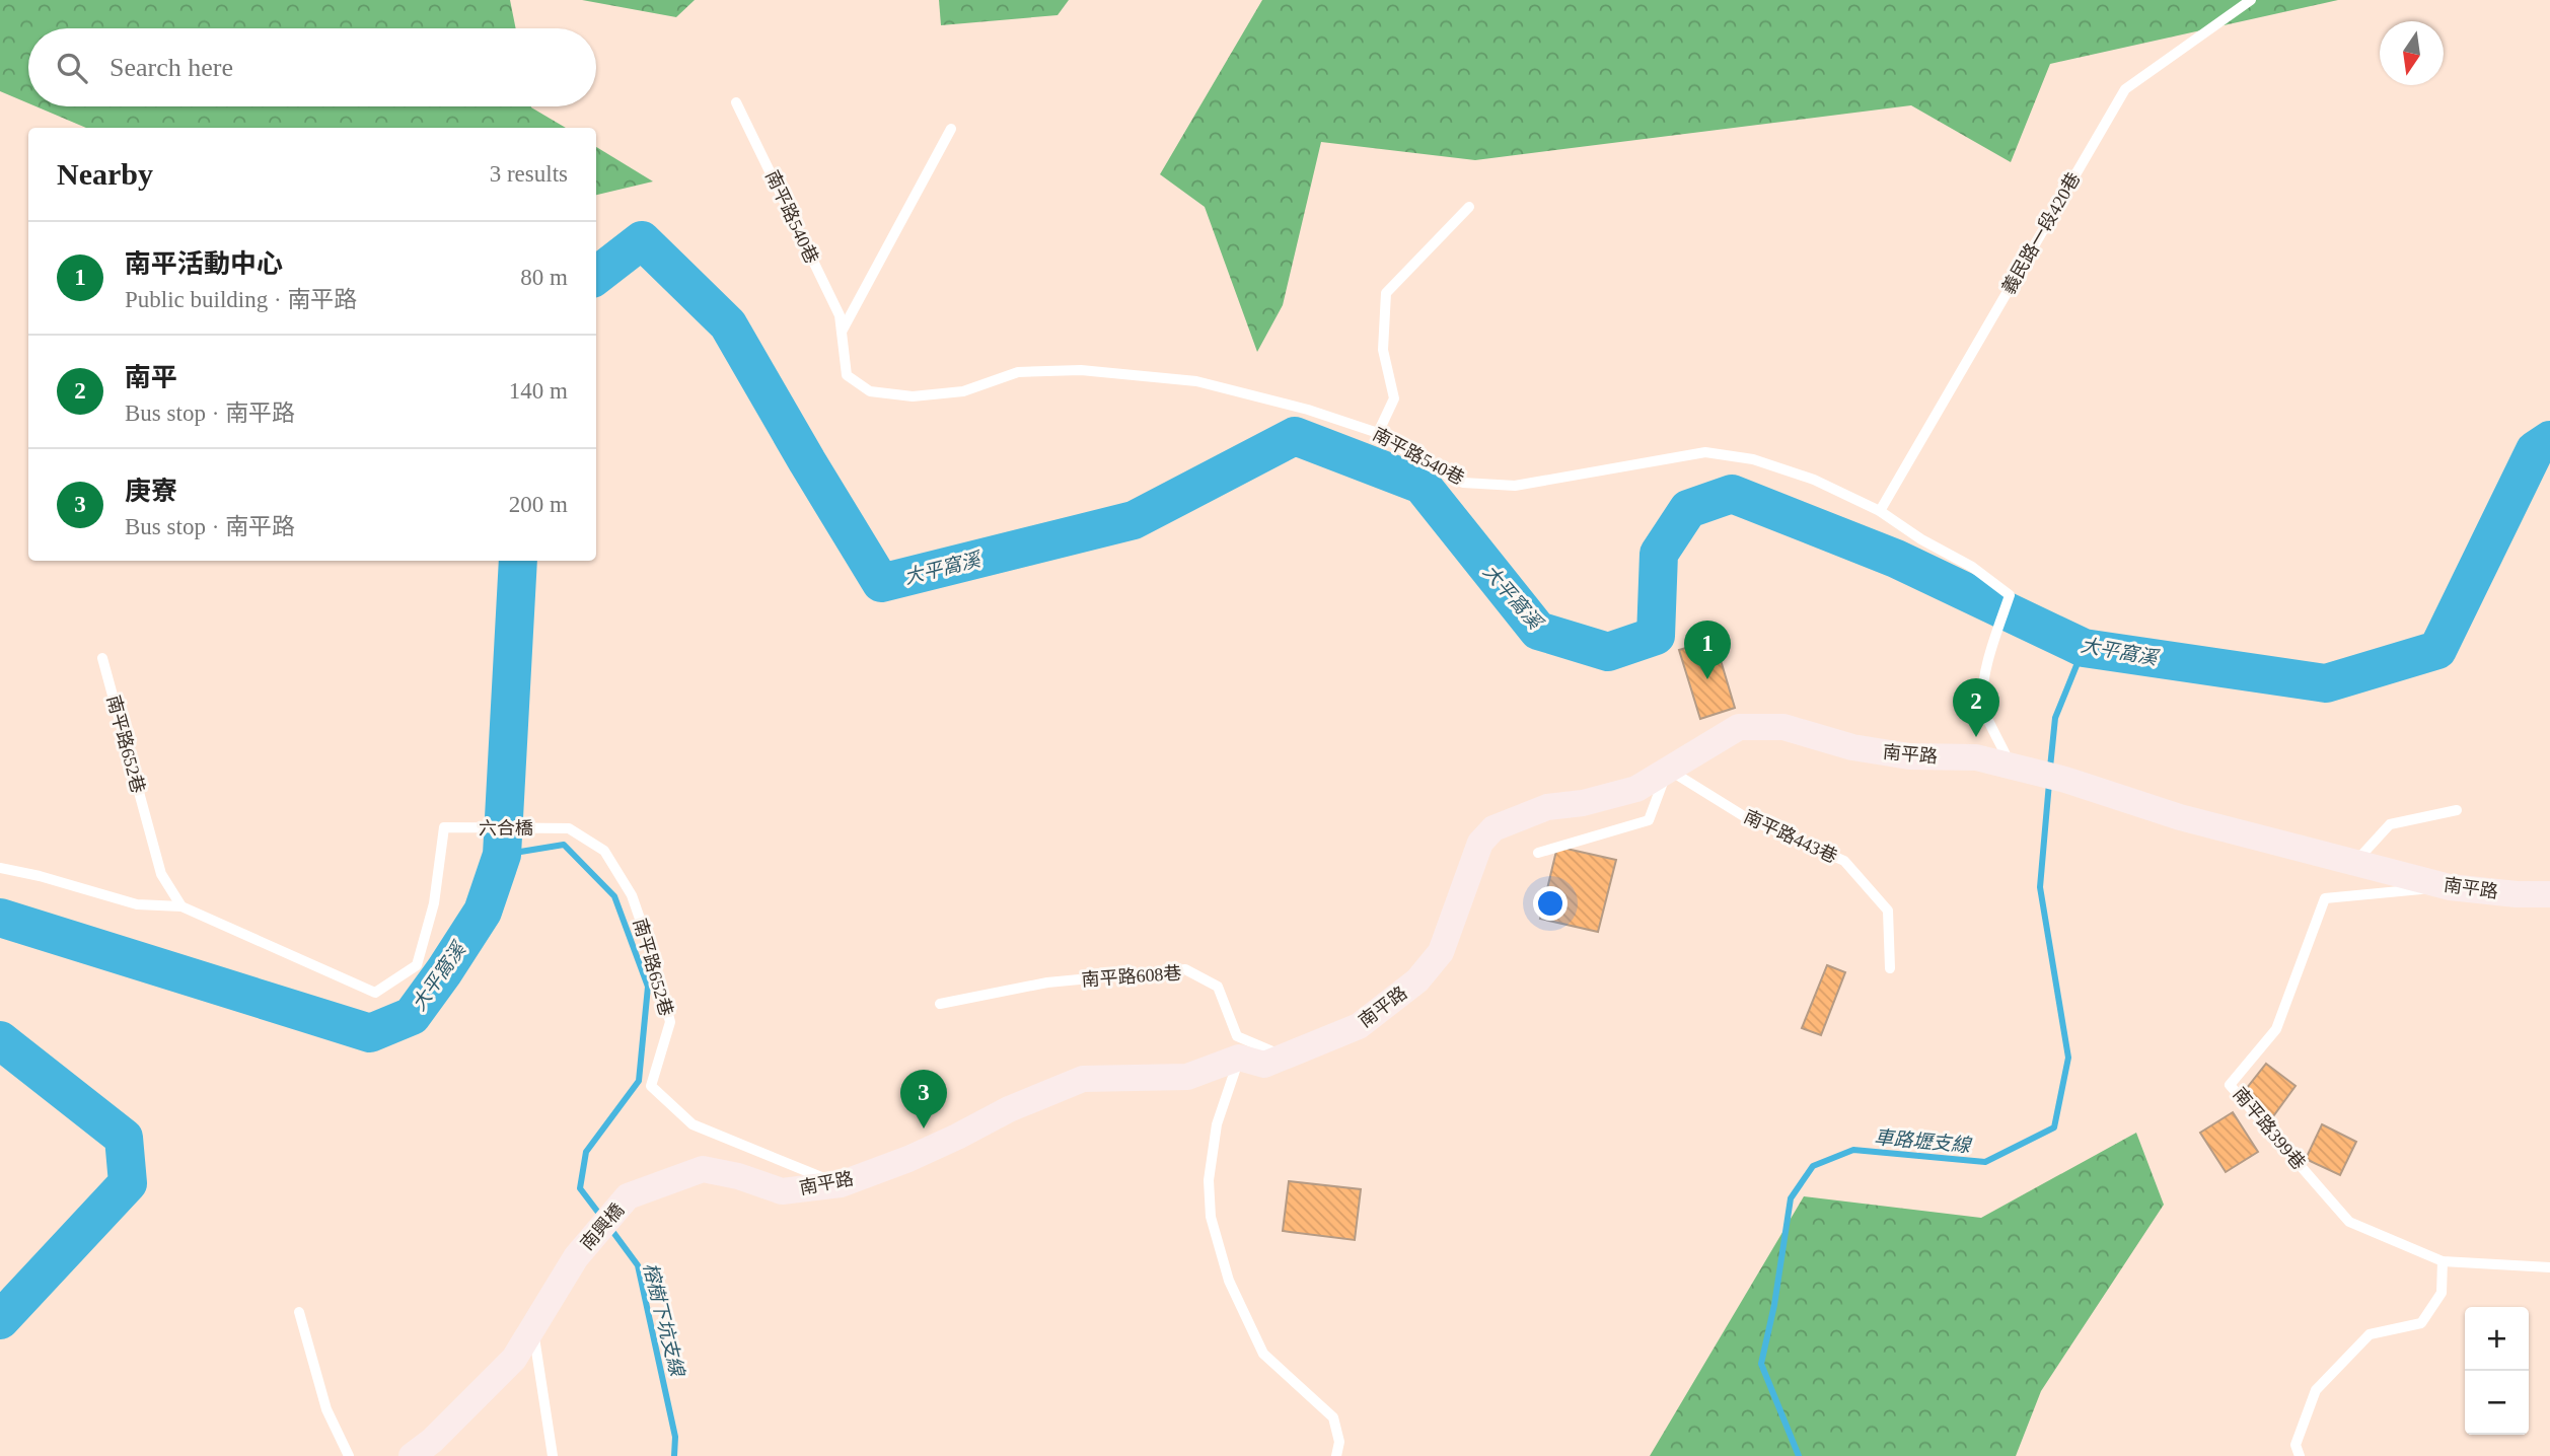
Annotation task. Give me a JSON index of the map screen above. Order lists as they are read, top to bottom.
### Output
{
  "streets": {
    "street": ["南平路", "南興橋"],
    "lane": [
      "南平路540巷",
      "義民路一段420巷",
      "南平路652巷",
      "六合橋",
      "南平路443巷",
      "南平路608巷",
      "南平路399巷"
    ]
  },
  "crossings": [
    ["南平路540巷", "義民路一段420巷"],
    ["南平路540巷", "南平路"],
    ["南平路652巷", "南平路"],
    ["南平路652巷", "六合橋"],
    ["南平路", "南平路443巷"],
    ["南平路", "南平路608巷"],
    ["南平路", "南平路399巷"],
    ["南平路", "南興橋"]
  ],
  "water": ["大平窩溪", "車路壢支線", "榕樹下坑支線"],
  "north": "bottom",
  "page": {
    "search": "Search here",
    "heading": ["Nearby", "3 results"],
    "list": [
      {
        "mark": "1",
        "name": "南平活動中心",
        "note": "Public building · 南平路",
        "value": "80 m"
      },
      {
        "mark": "2",
        "name": "南平",
        "note": "Bus stop · 南平路",
        "value": "140 m"
      },
      {
        "mark": "3",
        "name": "庚寮",
        "note": "Bus stop · 南平路",
        "value": "200 m"
      }
    ],
    "pins": ["1", "2", "3"],
    "map_buttons": ["+", "−"]
  }
}
